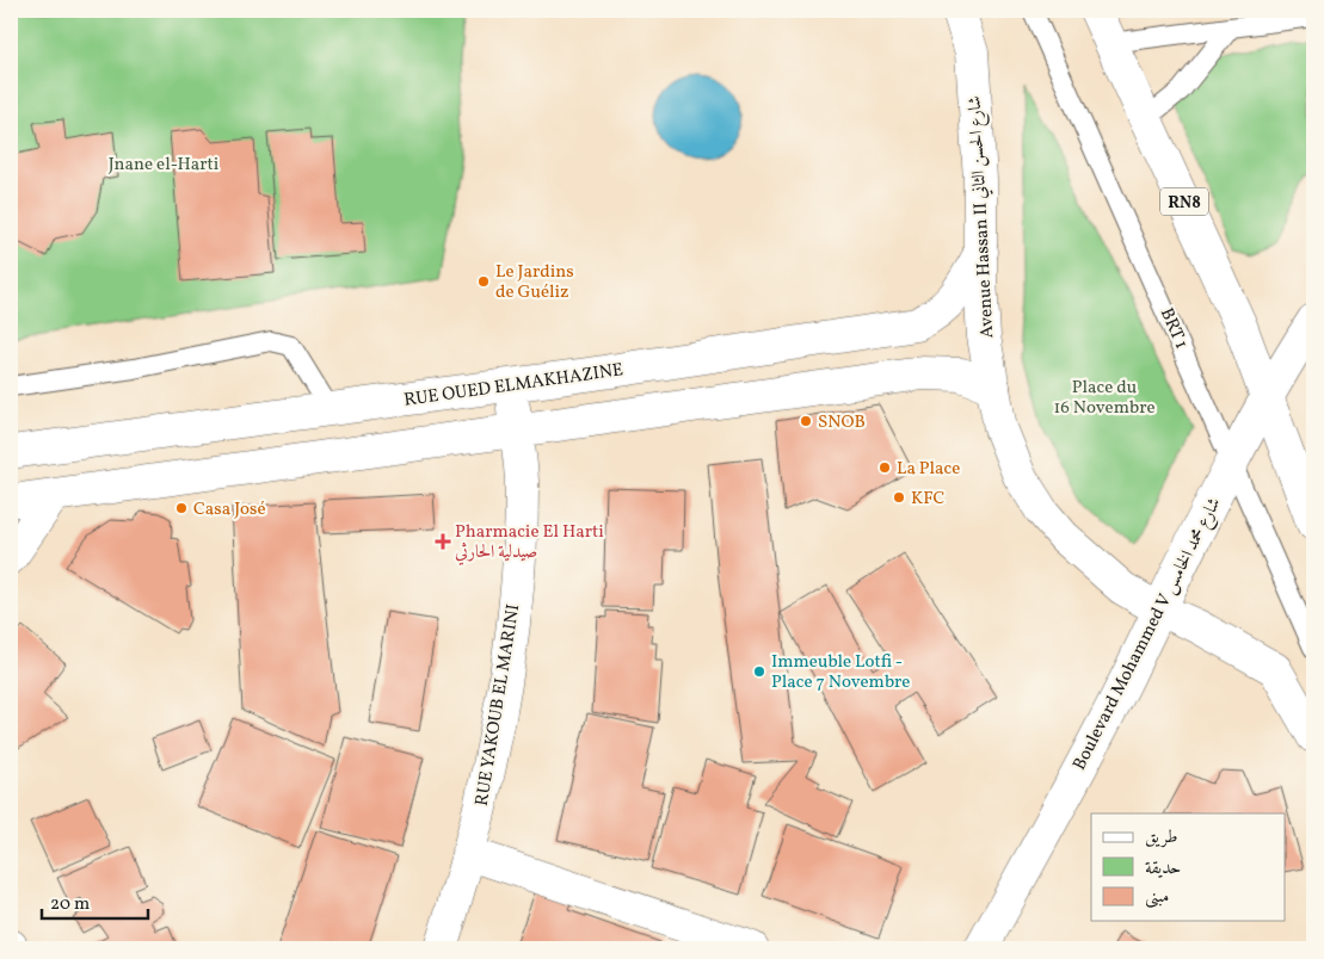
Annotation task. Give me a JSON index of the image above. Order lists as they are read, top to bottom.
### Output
{
  "streets": {
    "street": [
      "RN8",
      "Avenue Hassan II شارع الحسن الثاني",
      "RUE OUED ELMAKHAZINE",
      "Boulevard Mohammed V شارع محمد الخامس",
      "RUE YAKOUB EL MARINI"
    ],
    "lane": ["BRT 1"]
  },
  "crossings": [
    ["RN8", "Boulevard Mohammed V شارع محمد الخامس"],
    ["Avenue Hassan II شارع الحسن الثاني", "RUE OUED ELMAKHAZINE"],
    ["Avenue Hassan II شارع الحسن الثاني", "Boulevard Mohammed V شارع محمد الخامس"],
    ["BRT 1", "Boulevard Mohammed V شارع محمد الخامس"],
    ["RUE OUED ELMAKHAZINE", "RUE YAKOUB EL MARINI"]
  ],
  "parks": ["Jnane el-Harti", "Place du 16 Novembre"],
  "places": {
    "other": [
      "Le Jardins de Guéliz",
      "SNOB",
      "La Place",
      "KFC",
      "Casa José",
      "Immeuble Lotfi - Place 7 Novembre"
    ],
    "health": ["Pharmacie El Harti صيدلية الحارثي"]
  },
  "legend": ["طريق", "حديقة", "مبنى"],
  "scale_bar": "20 m"
}
